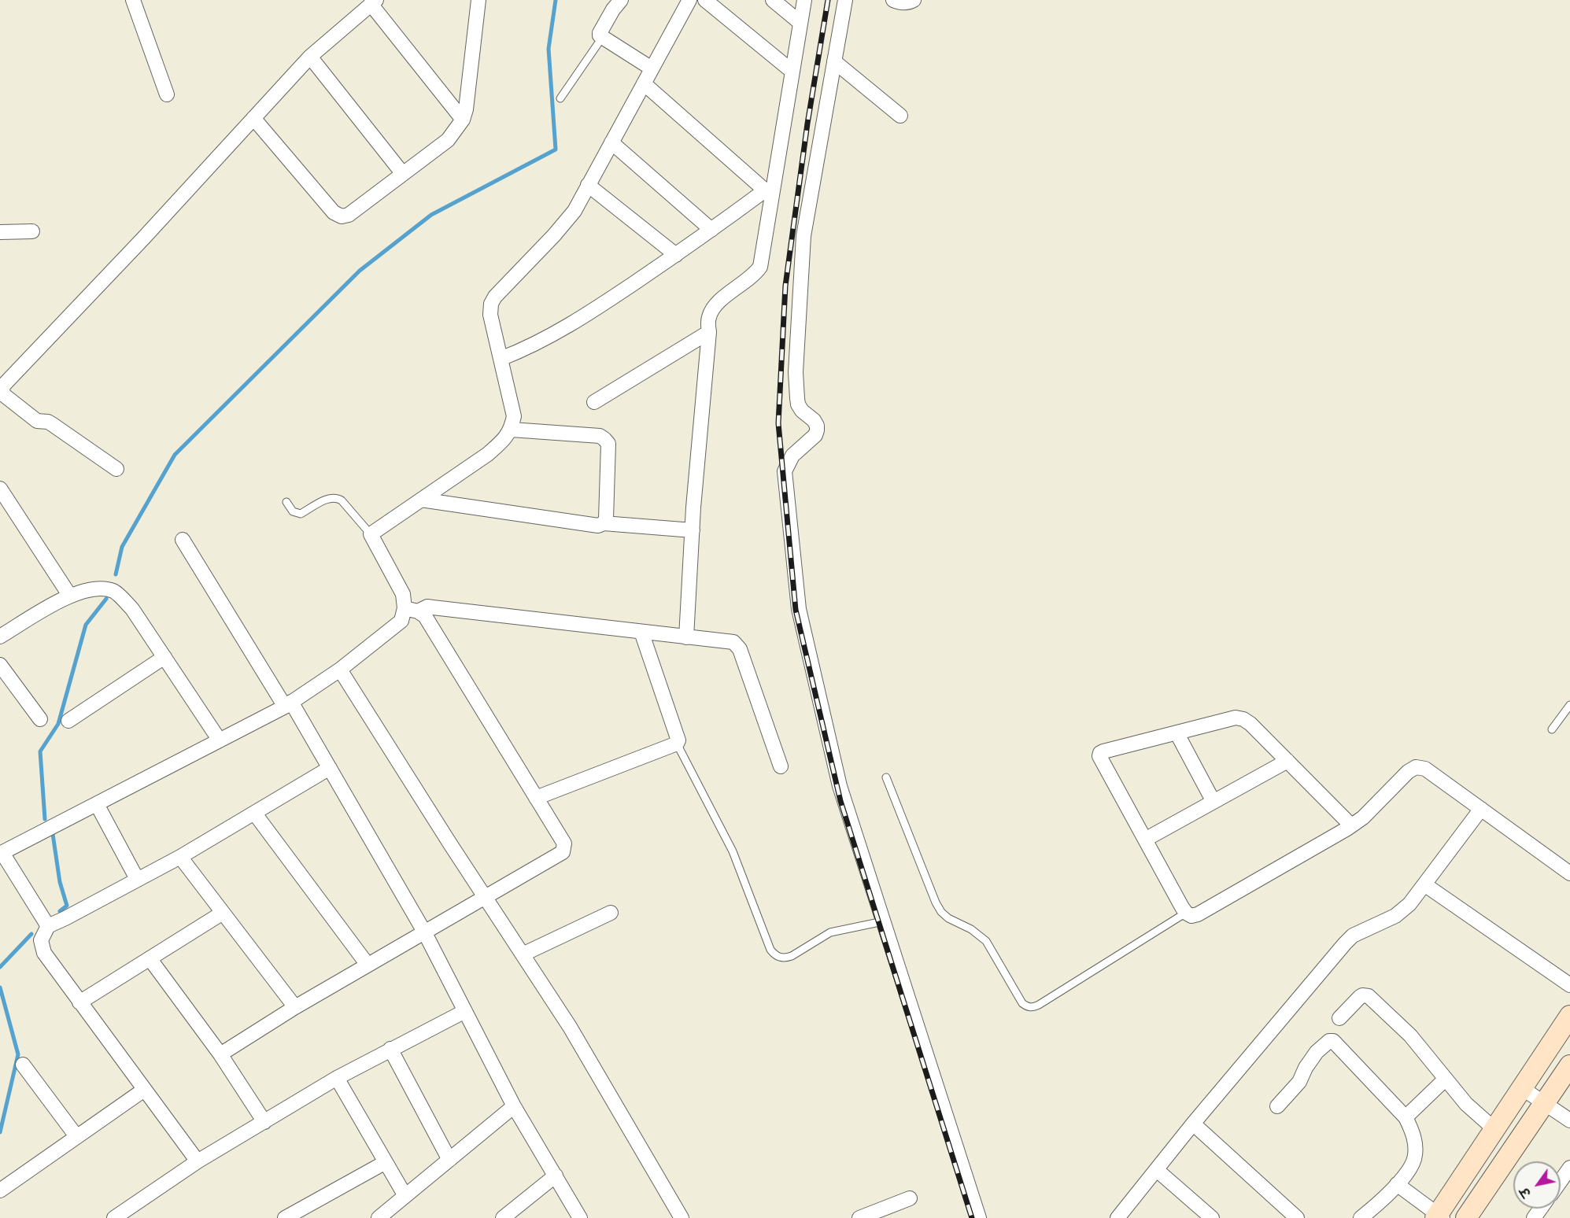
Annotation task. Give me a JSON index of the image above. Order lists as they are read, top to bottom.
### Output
{
  "north": "bottom left"
}
